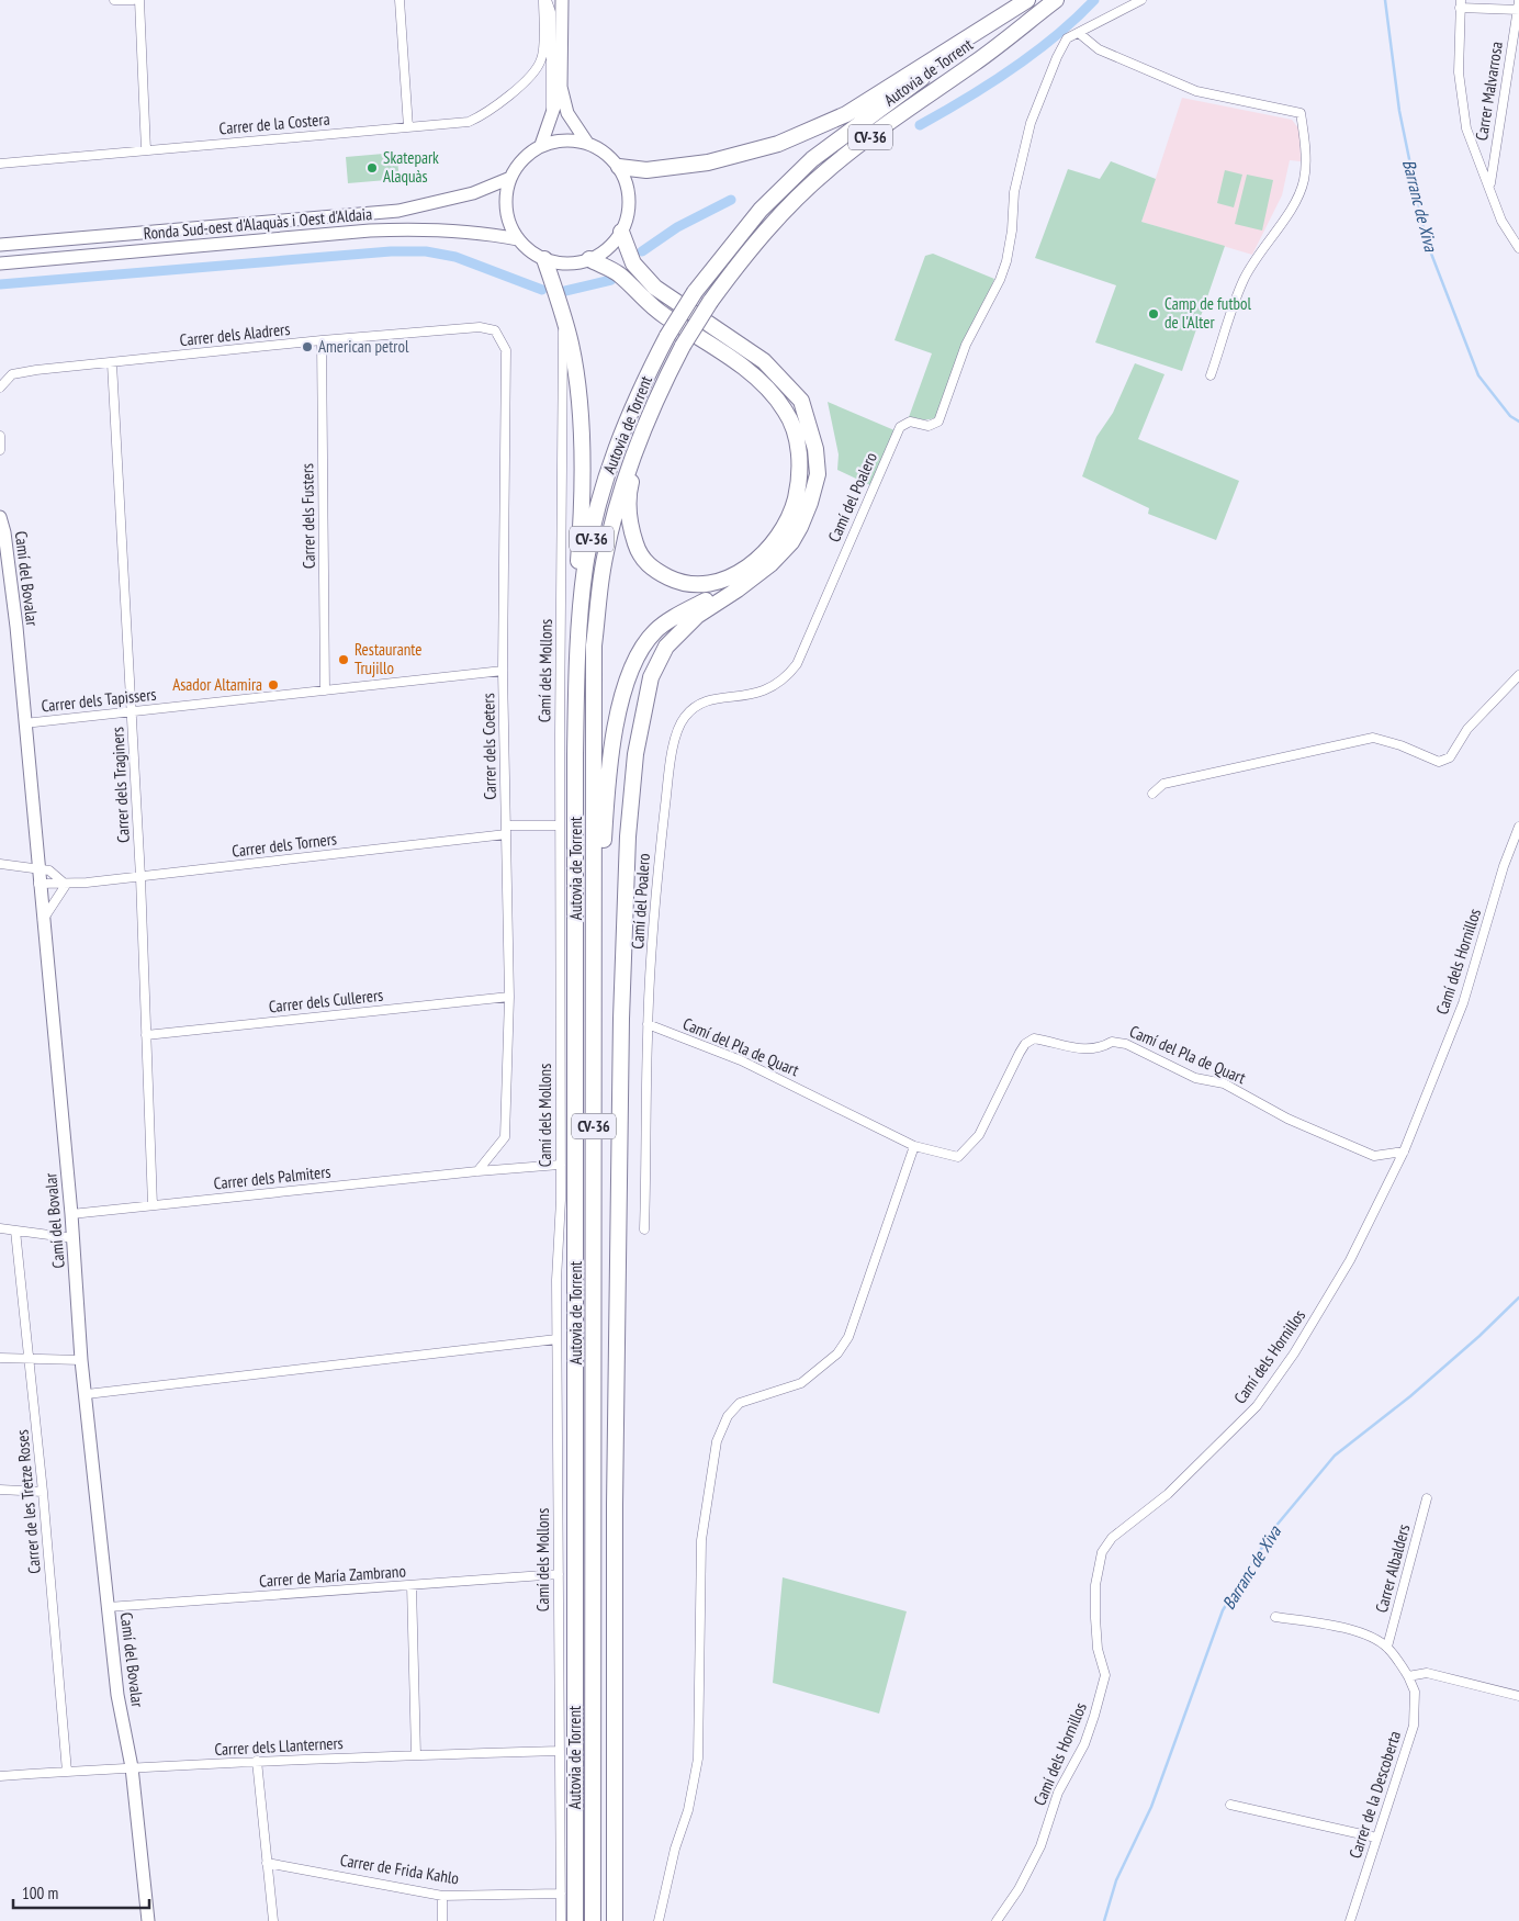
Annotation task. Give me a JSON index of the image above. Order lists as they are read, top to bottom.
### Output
{
  "streets": {
    "highway": ["Autovia de Torrent", "CV-36"],
    "main road": ["Ronda Sud-oest d'Alaquàs i Oest d'Aldaia", "Camí del Bovalar"],
    "street": [
      "Carrer Malvarrosa",
      "Carrer de la Costera",
      "Carrer dels Aladrers",
      "Camí del Poalero",
      "Carrer dels Fusters",
      "Camí dels Mollons",
      "Carrer dels Tapissers",
      "Carrer dels Coeters",
      "Carrer dels Traginers",
      "Carrer dels Torners",
      "Camí dels Hornillos",
      "Carrer dels Cullerers",
      "Camí del Pla de Quart",
      "Carrer dels Palmiters",
      "Carrer de les Tretze Roses",
      "Carrer Albalders",
      "Carrer de María Zambrano",
      "Carrer dels Llanterners",
      "Carrer de la Descoberta",
      "Carrer de Frida Kahlo"
    ]
  },
  "crossings": [
    ["Carrer dels Aladrers", "Carrer dels Fusters"],
    ["Carrer dels Aladrers", "Carrer dels Coeters"],
    ["Carrer dels Aladrers", "Carrer dels Traginers"],
    ["Camí del Poalero", "Camí del Pla de Quart"],
    ["Carrer dels Fusters", "Carrer dels Tapissers"],
    ["Camí del Bovalar", "Carrer dels Tapissers"],
    ["Camí del Bovalar", "Carrer dels Torners"],
    ["Camí del Bovalar", "Carrer dels Palmiters"],
    ["Camí del Bovalar", "Carrer de María Zambrano"],
    ["Camí del Bovalar", "Carrer dels Llanterners"],
    ["Camí dels Mollons", "Carrer dels Torners"],
    ["Camí dels Mollons", "Carrer dels Palmiters"],
    ["Camí dels Mollons", "Carrer de María Zambrano"],
    ["Camí dels Mollons", "Carrer dels Llanterners"],
    ["Camí dels Mollons", "Carrer de Frida Kahlo"],
    ["Carrer dels Tapissers", "Carrer dels Coeters"],
    ["Carrer dels Tapissers", "Carrer dels Traginers"],
    ["Carrer dels Coeters", "Carrer dels Torners"],
    ["Carrer dels Coeters", "Carrer dels Cullerers"],
    ["Carrer dels Coeters", "Carrer dels Palmiters"],
    ["Carrer dels Traginers", "Carrer dels Torners"],
    ["Carrer dels Traginers", "Carrer dels Cullerers"],
    ["Carrer dels Traginers", "Carrer dels Palmiters"],
    ["Camí dels Hornillos", "Camí del Pla de Quart"],
    ["Carrer de les Tretze Roses", "Carrer dels Llanterners"]
  ],
  "water": ["Barranc de Xiva"],
  "places": [
    "Skatepark Alaquàs",
    "Camp de futbol de l'Alter",
    "American petrol",
    "Restaurante Trujillo",
    "Asador Altamira"
  ],
  "scale_bar": "100 m"
}
